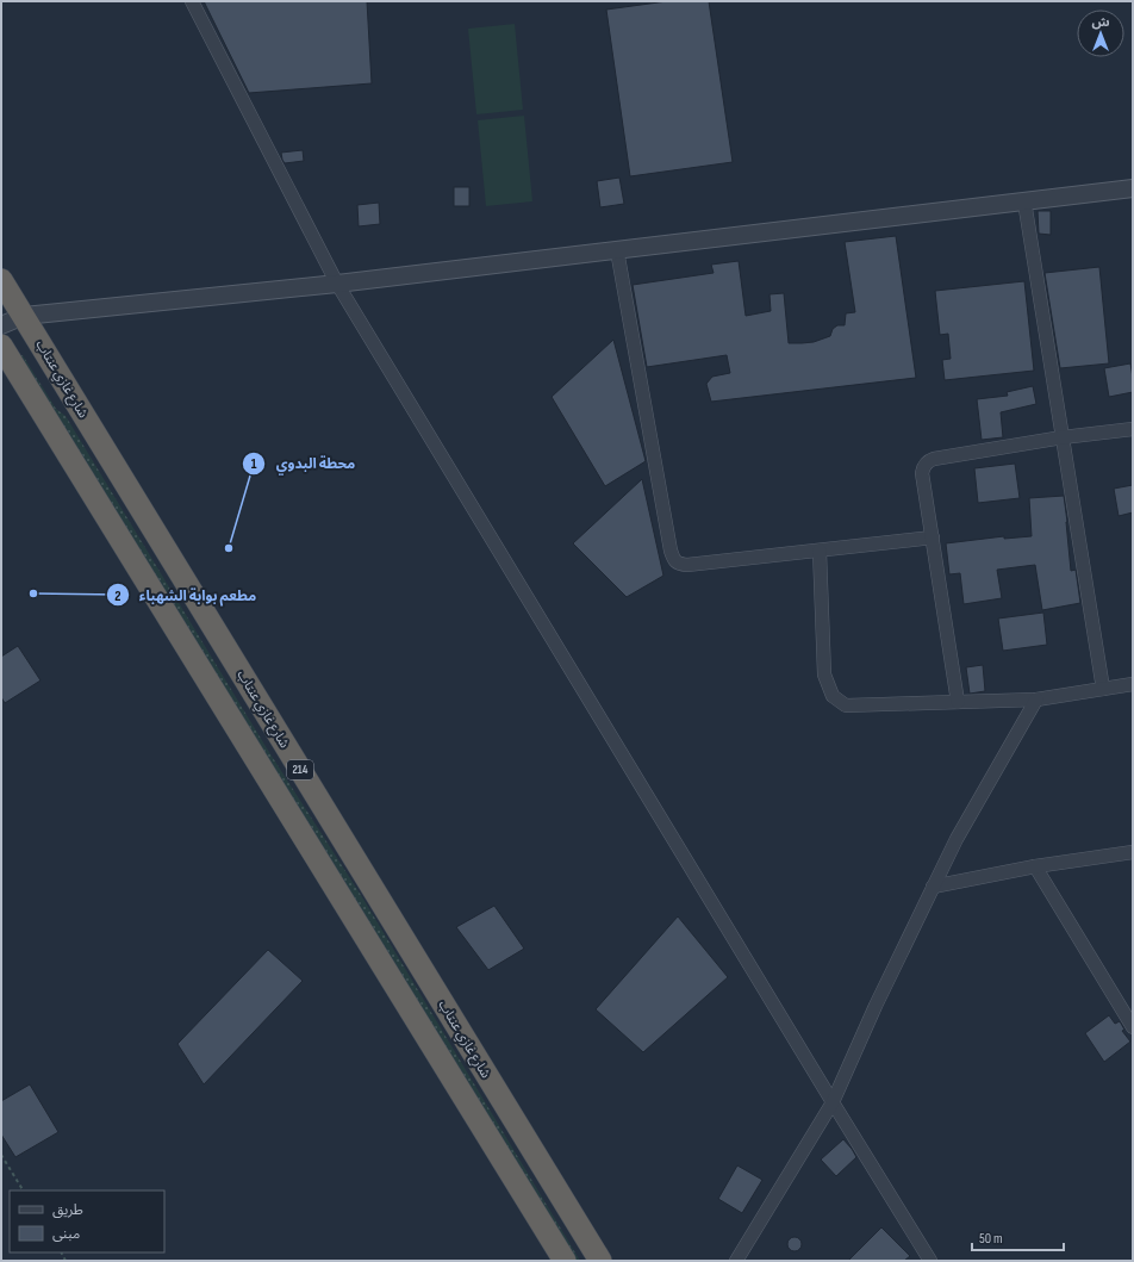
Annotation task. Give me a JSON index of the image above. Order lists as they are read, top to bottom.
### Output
{
  "streets": {
    "highway": ["شارع غازي عنتاب", "214"]
  },
  "places": ["محطة البدوي", "مطعم بوابة الشهباء"],
  "legend": ["طريق", "مبنى"],
  "scale_bar": "50 m",
  "north": "top"
}
